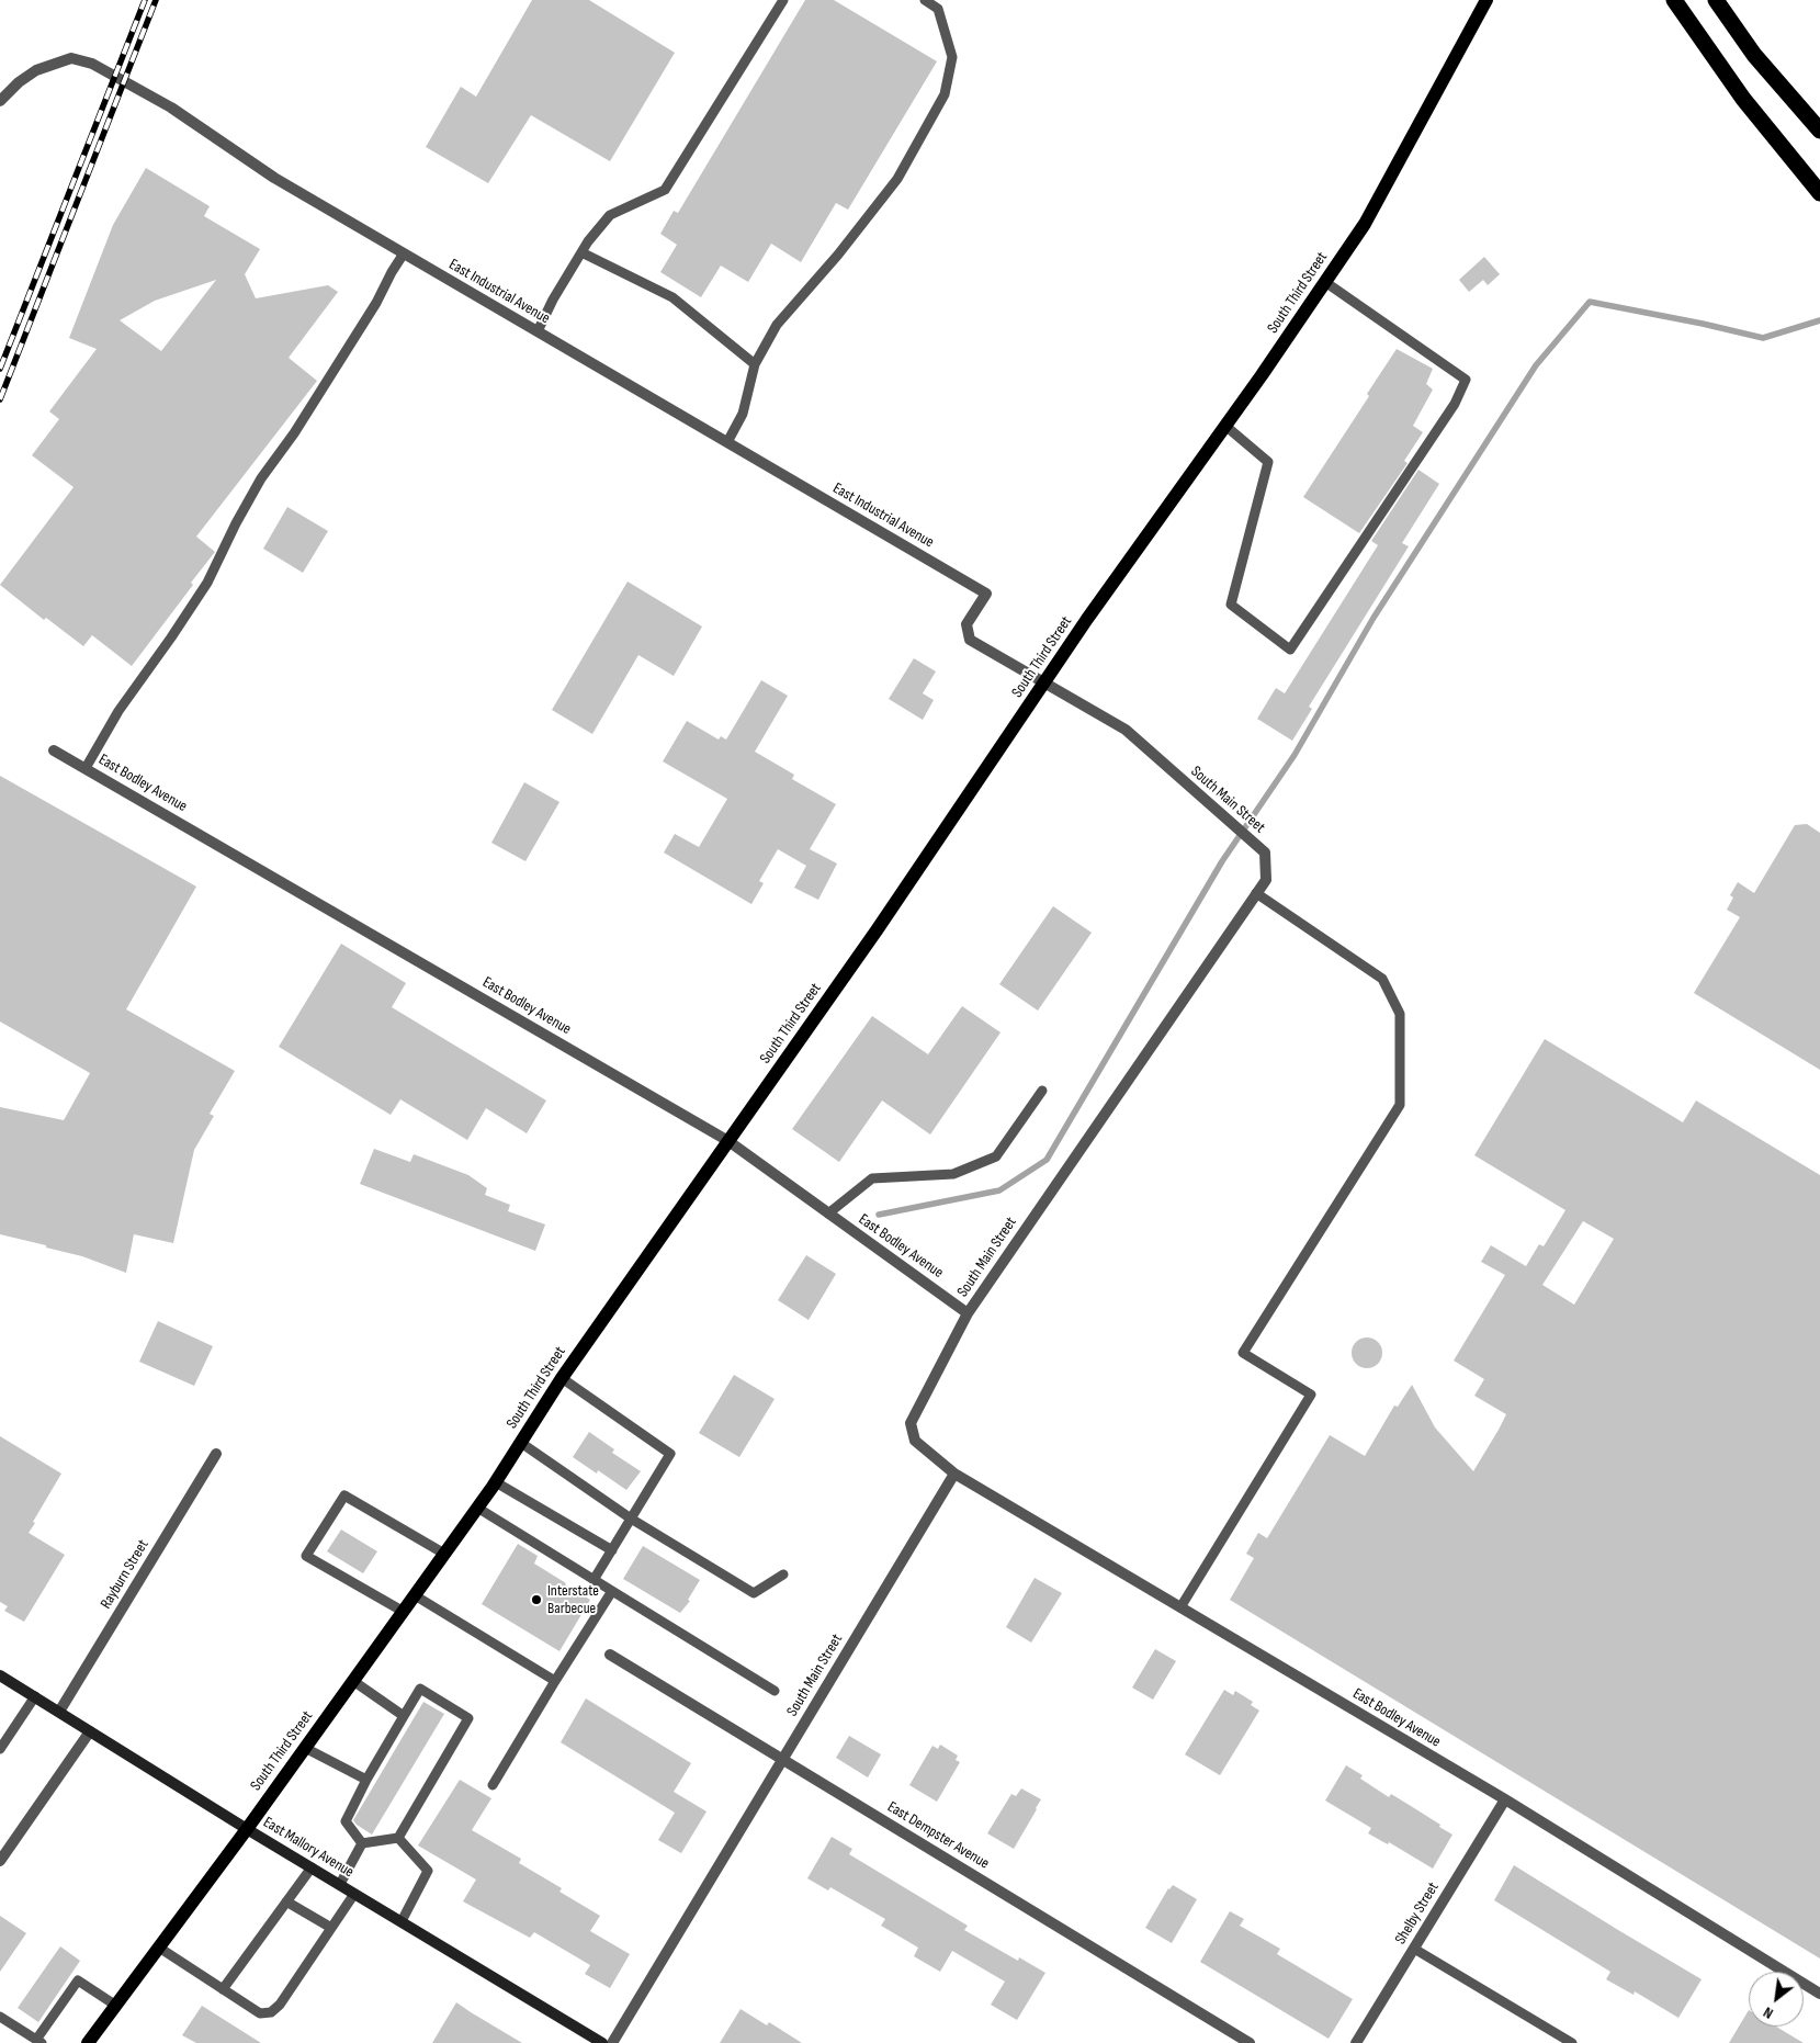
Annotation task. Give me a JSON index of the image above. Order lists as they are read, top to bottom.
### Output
{
  "streets": {
    "main road": ["South Third Street", "East Mallory Avenue"],
    "street": [
      "East Industrial Avenue",
      "East Bodley Avenue",
      "South Main Street",
      "Rayburn Street",
      "East Dempster Avenue",
      "Shelby Street"
    ]
  },
  "crossings": [
    ["East Industrial Avenue", "South Main Street"],
    ["South Third Street", "East Bodley Avenue"],
    ["South Third Street", "East Mallory Avenue"],
    ["East Bodley Avenue", "South Main Street"],
    ["East Bodley Avenue", "Shelby Street"],
    ["South Main Street", "East Dempster Avenue"],
    ["Rayburn Street", "East Mallory Avenue"]
  ],
  "places": ["Interstate Barbecue"],
  "north": "bottom left"
}
